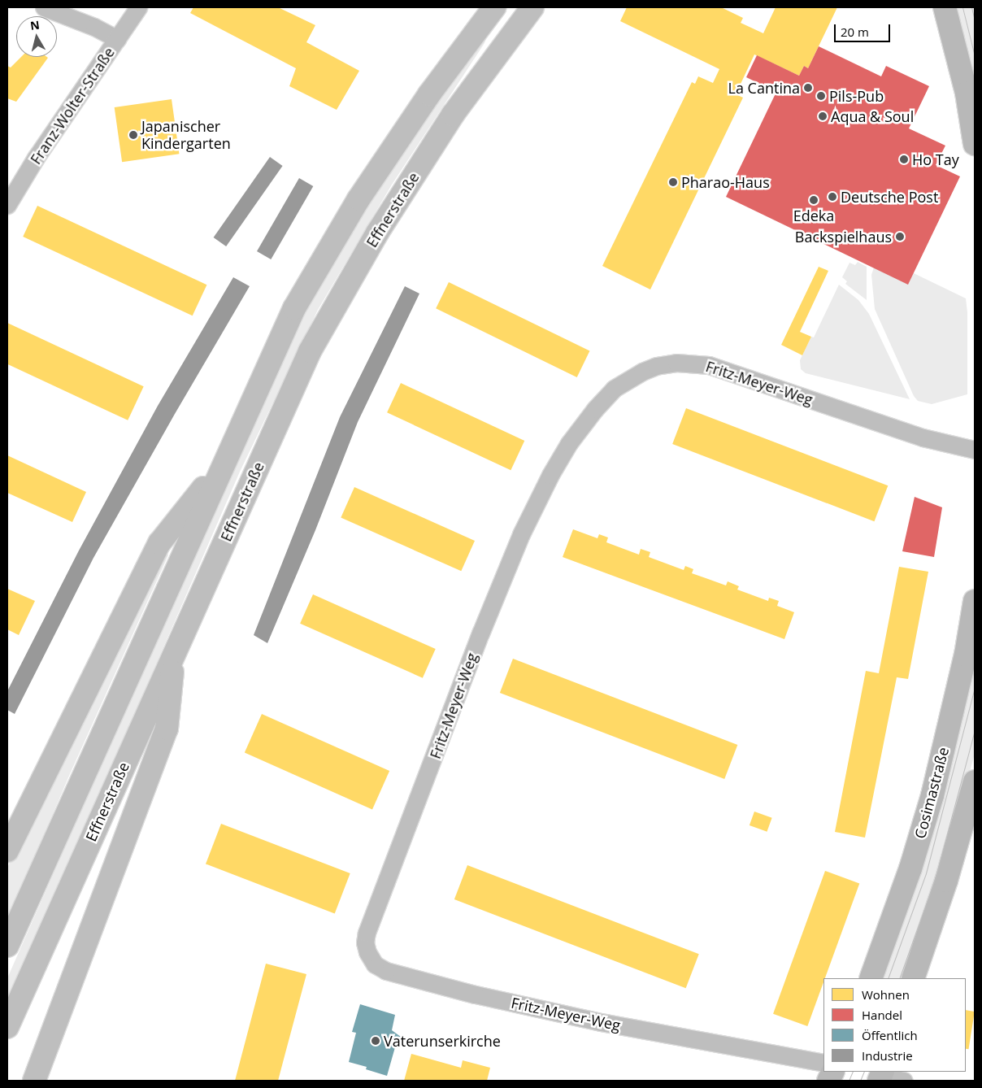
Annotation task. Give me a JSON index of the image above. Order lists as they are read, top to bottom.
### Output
{
  "streets": {
    "highway": ["Effnerstraße"],
    "main road": ["Cosimastraße"],
    "street": ["Franz-Wolter-Straße", "Fritz-Meyer-Weg"]
  },
  "places": [
    "La Cantina",
    "Pils-Pub",
    "Aqua & Soul",
    "Japanischer Kindergarten",
    "Ho Tay",
    "Pharao-Haus",
    "Deutsche Post",
    "Edeka",
    "Backspielhaus",
    "Vaterunserkirche"
  ],
  "legend": [
    "Wohnen",
    "Handel",
    "Öffentlich",
    "Industrie"
  ],
  "scale_bar": "20 m",
  "north": "top"
}
